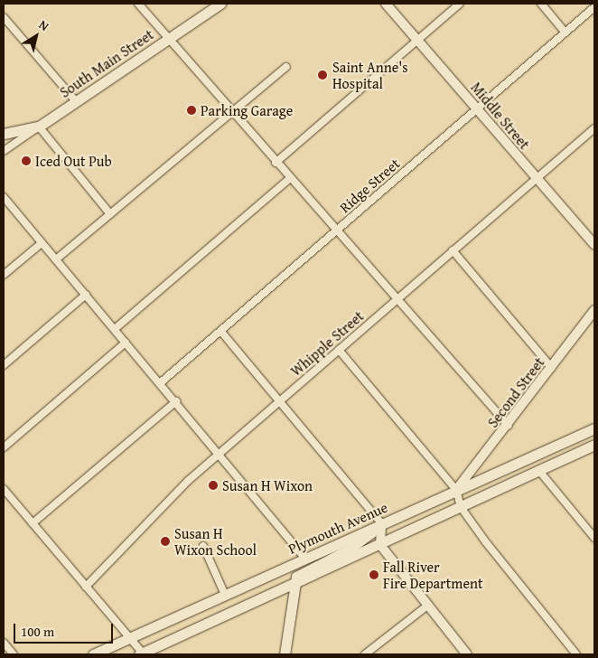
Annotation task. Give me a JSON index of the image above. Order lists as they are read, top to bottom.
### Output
{
  "streets": {
    "main road": ["South Main Street", "Plymouth Avenue"],
    "street": [
      "Middle Street",
      "Ridge Street",
      "Whipple Street",
      "Second Street"
    ]
  },
  "crossings": [
    ["Middle Street", "Ridge Street"],
    ["Middle Street", "Whipple Street"],
    ["Second Street", "Plymouth Avenue"]
  ],
  "places": [
    "Saint Anne's Hospital",
    "Parking Garage",
    "Iced Out Pub",
    "Susan H Wixon",
    "Susan H Wixon School",
    "Fall River Fire Department"
  ],
  "scale_bar": "100 m",
  "north": "top right"
}
